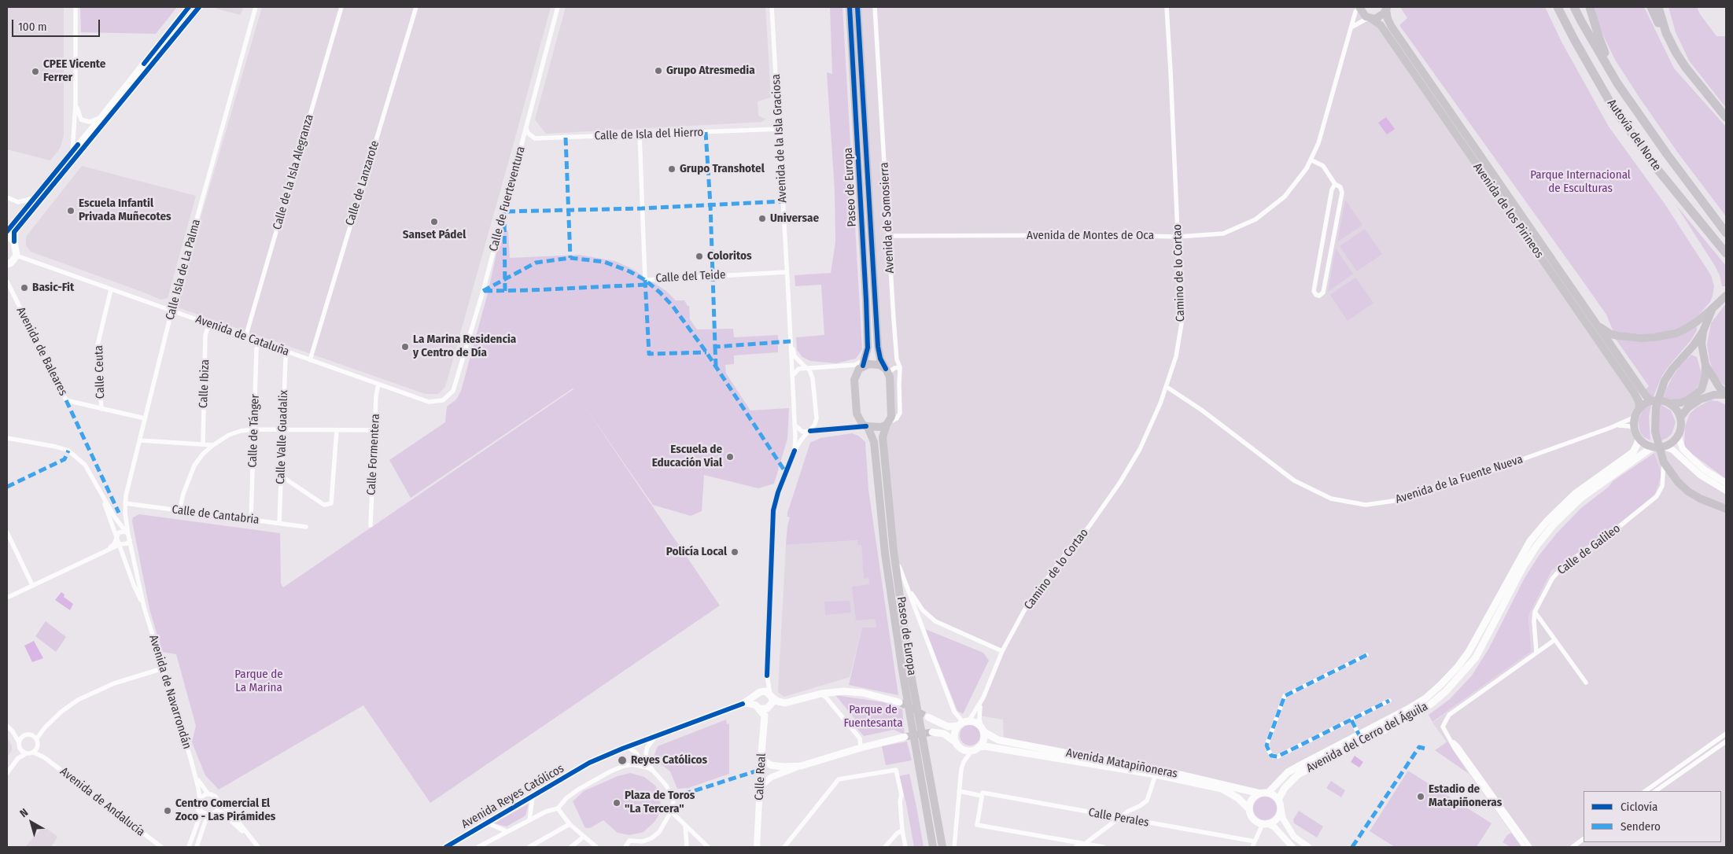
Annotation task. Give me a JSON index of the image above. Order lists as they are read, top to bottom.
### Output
{
  "streets": {
    "highway": ["Autovía del Norte"],
    "main road": [
      "Paseo de Europa",
      "Avenida de los Pirineos",
      "Avenida del Cerro del Águila",
      "Avenida Matapiñoneras",
      "Calle Real",
      "Avenida Reyes Católicos"
    ],
    "street": [
      "Calle de Isla del Hierro",
      "Avenida de la Isla Graciosa",
      "Calle de la Isla Alegranza",
      "Calle de Lanzarote",
      "Calle de Fuerteventura",
      "Avenida de Somosierra",
      "Avenida de Montes de Oca",
      "Calle Isla de La Palma",
      "Camino de lo Cortao",
      "Calle del Teide",
      "Avenida de Cataluña",
      "Avenida de Baleares",
      "Calle Ceuta",
      "Calle Ibiza",
      "Calle de Tánger",
      "Calle Valle Guadalix",
      "Calle Formentera",
      "Avenida de la Fuente Nueva",
      "Calle de Cantabria",
      "Calle de Galileo",
      "Avenida de Navarrondán",
      "Avenida de Andalucía",
      "Calle Perales"
    ]
  },
  "crossings": [
    ["Calle de Isla del Hierro", "Avenida de la Isla Graciosa"],
    ["Calle de Isla del Hierro", "Calle de Fuerteventura"],
    ["Calle de Isla del Hierro", "Calle del Teide"],
    ["Avenida de la Isla Graciosa", "Calle del Teide"],
    ["Calle de la Isla Alegranza", "Avenida de Cataluña"],
    ["Calle de Lanzarote", "Avenida de Cataluña"],
    ["Paseo de Europa", "Avenida de Somosierra"],
    ["Calle de Fuerteventura", "Avenida de Cataluña"],
    ["Avenida de los Pirineos", "Avenida de Montes de Oca"],
    ["Avenida de los Pirineos", "Avenida de la Fuente Nueva"],
    ["Avenida de los Pirineos", "Avenida del Cerro del Águila"],
    ["Avenida de Somosierra", "Avenida de Montes de Oca"],
    ["Avenida de Montes de Oca", "Camino de lo Cortao"],
    ["Calle Isla de La Palma", "Avenida de Cataluña"],
    ["Calle Isla de La Palma", "Calle de Cantabria"],
    ["Calle Isla de La Palma", "Avenida de Navarrondán"],
    ["Camino de lo Cortao", "Avenida de la Fuente Nueva"],
    ["Camino de lo Cortao", "Avenida Matapiñoneras"],
    ["Avenida de Cataluña", "Calle Ceuta"],
    ["Avenida de Cataluña", "Calle Ibiza"],
    ["Avenida de Cataluña", "Calle de Tánger"],
    ["Avenida de Cataluña", "Calle Valle Guadalix"],
    ["Avenida de Cataluña", "Calle Formentera"],
    ["Avenida de Baleares", "Calle Ceuta"],
    ["Calle de Tánger", "Calle de Cantabria"],
    ["Calle Valle Guadalix", "Calle de Cantabria"],
    ["Avenida de la Fuente Nueva", "Avenida del Cerro del Águila"],
    ["Avenida del Cerro del Águila", "Avenida Matapiñoneras"],
    ["Calle Real", "Avenida Reyes Católicos"]
  ],
  "parks": ["Parque Internacional de Esculturas", "Parque de La Marina", "Parque de Fuentesanta"],
  "places": [
    "Grupo Atresmedia",
    "CPEE Vicente Ferrer",
    "Grupo Transhotel",
    "Escuela Infantil Privada Muñecotes",
    "Universae",
    "Sanset Pádel",
    "Coloritos",
    "Basic-Fit",
    "La Marina Residencia y Centro de Día",
    "Escuela de Educación Vial",
    "Policía Local",
    "Reyes Católicos",
    "Estadio de Matapiñoneras",
    "Plaza de Toros \"La Tercera\"",
    "Centro Comercial El Zoco - Las Pirámides"
  ],
  "legend": ["Ciclovía", "Sendero"],
  "scale_bar": "100 m",
  "north": "top left"
}
